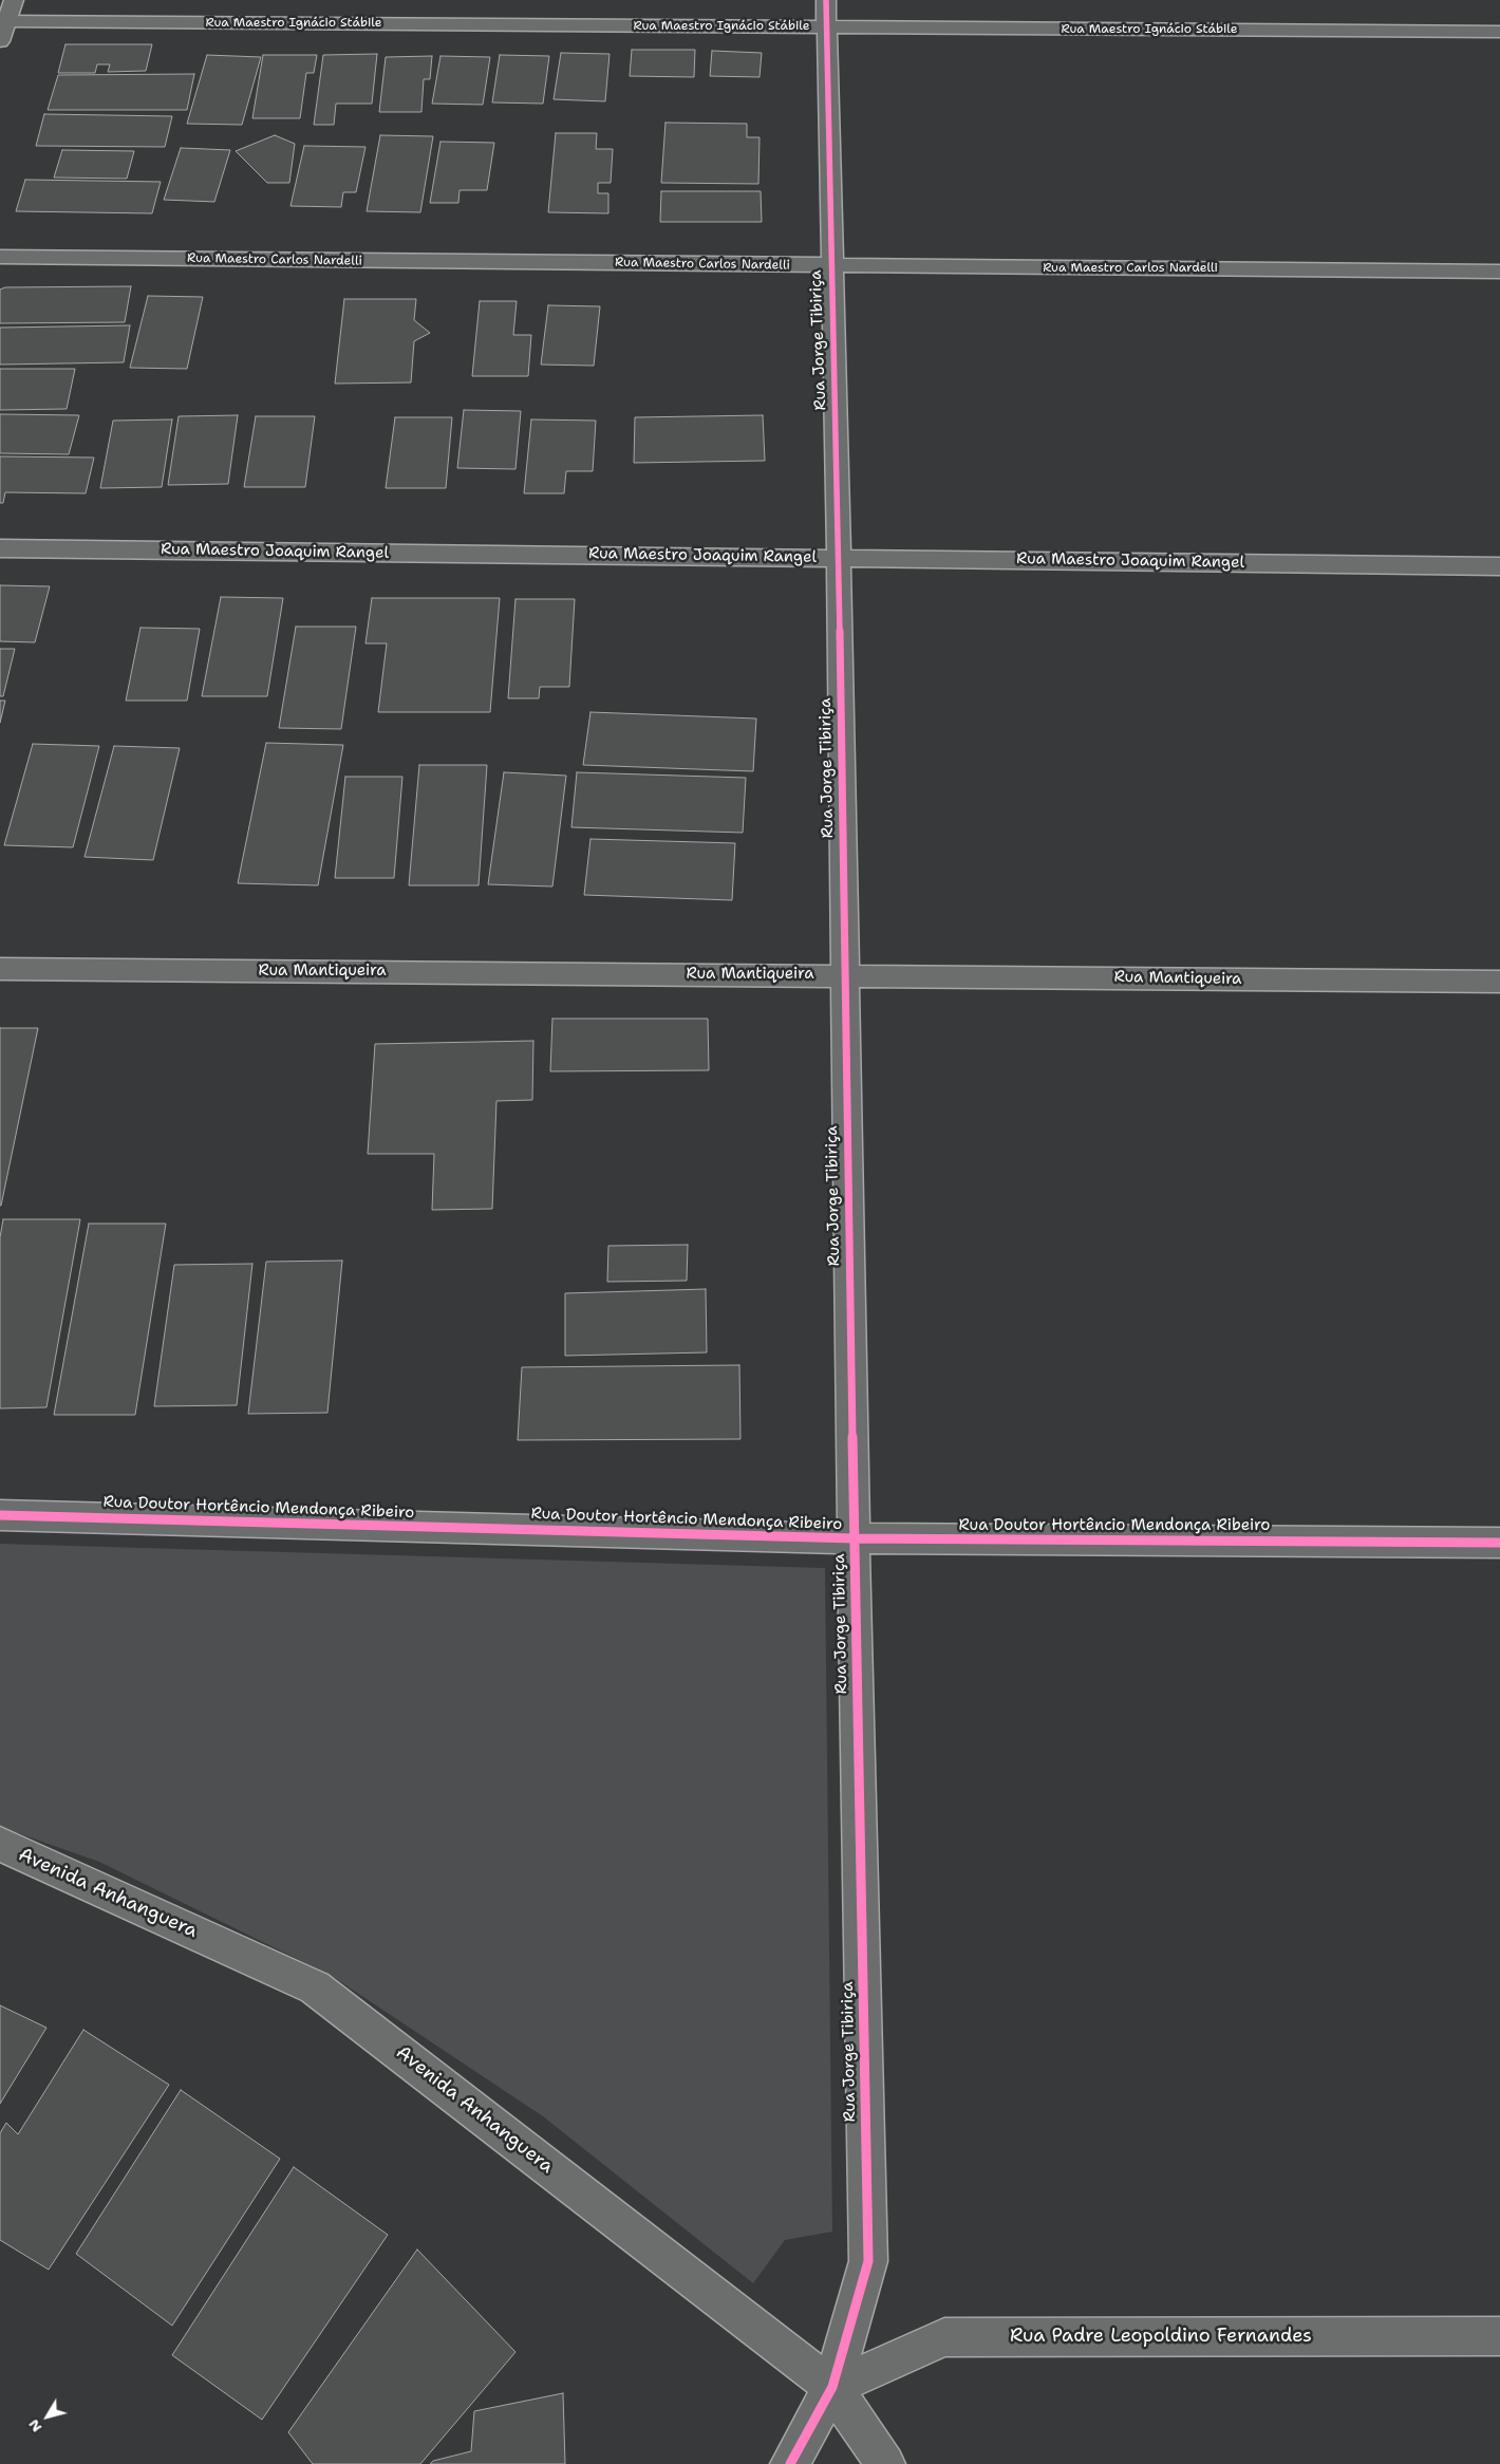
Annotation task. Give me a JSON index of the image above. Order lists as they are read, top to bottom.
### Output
{
  "streets": {
    "street": [
      "Rua Maestro Ignácio Stábile",
      "Rua Maestro Carlos Nardelli",
      "Rua Jorge Tibiriça",
      "Rua Maestro Joaquim Rangel",
      "Rua Mantiqueira",
      "Rua Doutor Hortêncio Mendonça Ribeiro",
      "Avenida Anhanguera",
      "Rua Padre Leopoldino Fernandes"
    ]
  },
  "crossings": [
    ["Rua Maestro Ignácio Stábile", "Rua Jorge Tibiriça"],
    ["Rua Maestro Carlos Nardelli", "Rua Jorge Tibiriça"],
    ["Rua Jorge Tibiriça", "Rua Maestro Joaquim Rangel"],
    ["Rua Jorge Tibiriça", "Rua Mantiqueira"],
    ["Rua Jorge Tibiriça", "Rua Doutor Hortêncio Mendonça Ribeiro"],
    ["Rua Jorge Tibiriça", "Avenida Anhanguera"],
    ["Rua Jorge Tibiriça", "Rua Padre Leopoldino Fernandes"],
    ["Avenida Anhanguera", "Rua Padre Leopoldino Fernandes"]
  ],
  "north": "bottom left"
}
